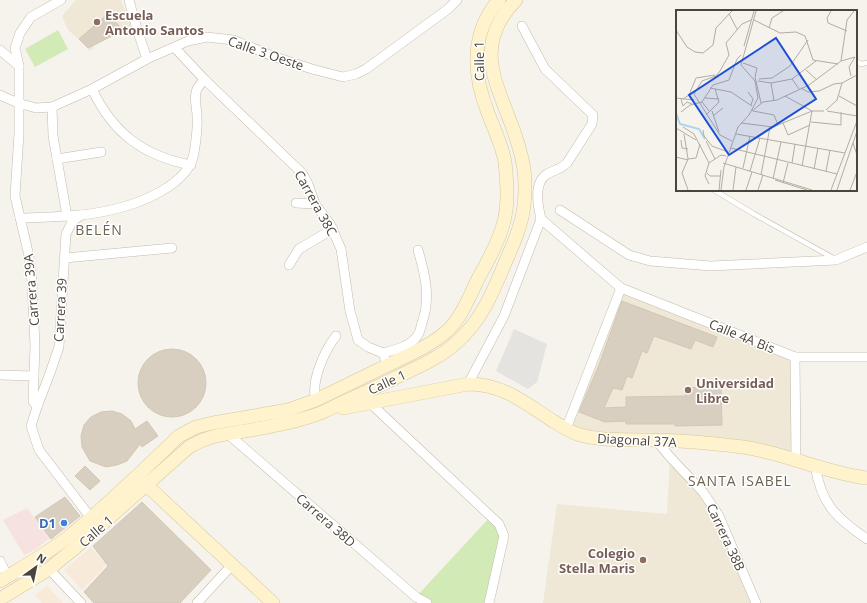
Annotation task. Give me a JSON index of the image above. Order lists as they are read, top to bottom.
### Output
{
  "streets": {
    "main road": ["Calle 1", "Diagonal 37A"],
    "street": [
      "Calle 3 Oeste",
      "Carrera 38C",
      "Carrera 39A",
      "Carrera 39",
      "Calle 4A Bis",
      "Carrera 38D",
      "Carrera 38B"
    ]
  },
  "crossings": [
    ["Calle 3 Oeste", "Carrera 38C"],
    ["Calle 3 Oeste", "Carrera 39A"],
    ["Calle 1", "Carrera 39A"],
    ["Calle 1", "Diagonal 37A"],
    ["Calle 1", "Carrera 38D"],
    ["Carrera 39A", "Carrera 39"],
    ["Diagonal 37A", "Carrera 38B"]
  ],
  "districts": ["BELÉN", "SANTA ISABEL"],
  "places": [
    "Escuela Antonio Santos",
    "Universidad Libre",
    "D1",
    "Colegio Stella Maris"
  ],
  "north": "top right"
}
